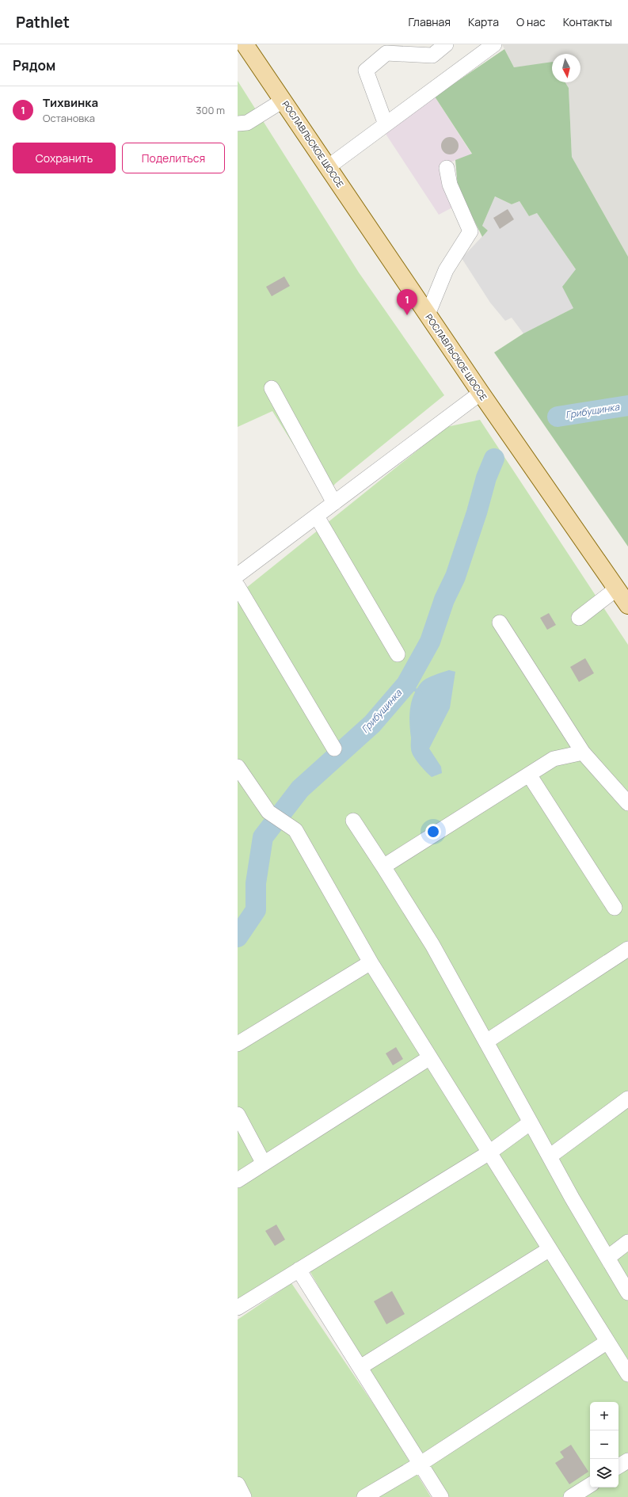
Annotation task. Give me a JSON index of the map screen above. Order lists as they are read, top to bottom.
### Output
{
  "streets": {
    "main road": ["РОСЛАВЛЬСКОЕ ШОССЕ"]
  },
  "water": ["Грибущинка"],
  "north": "bottom",
  "page": {
    "header": "Pathlet",
    "nav": [
      "Главная",
      "Карта",
      "О нас",
      "Контакты"
    ],
    "heading": "Рядом",
    "list": [
      {
        "mark": "1",
        "name": "Тихвинка",
        "note": "Остановка",
        "value": "300 m"
      }
    ],
    "buttons": ["Сохранить", "Поделиться"],
    "pins": "1",
    "map_buttons": ["+", "−"]
  }
}
